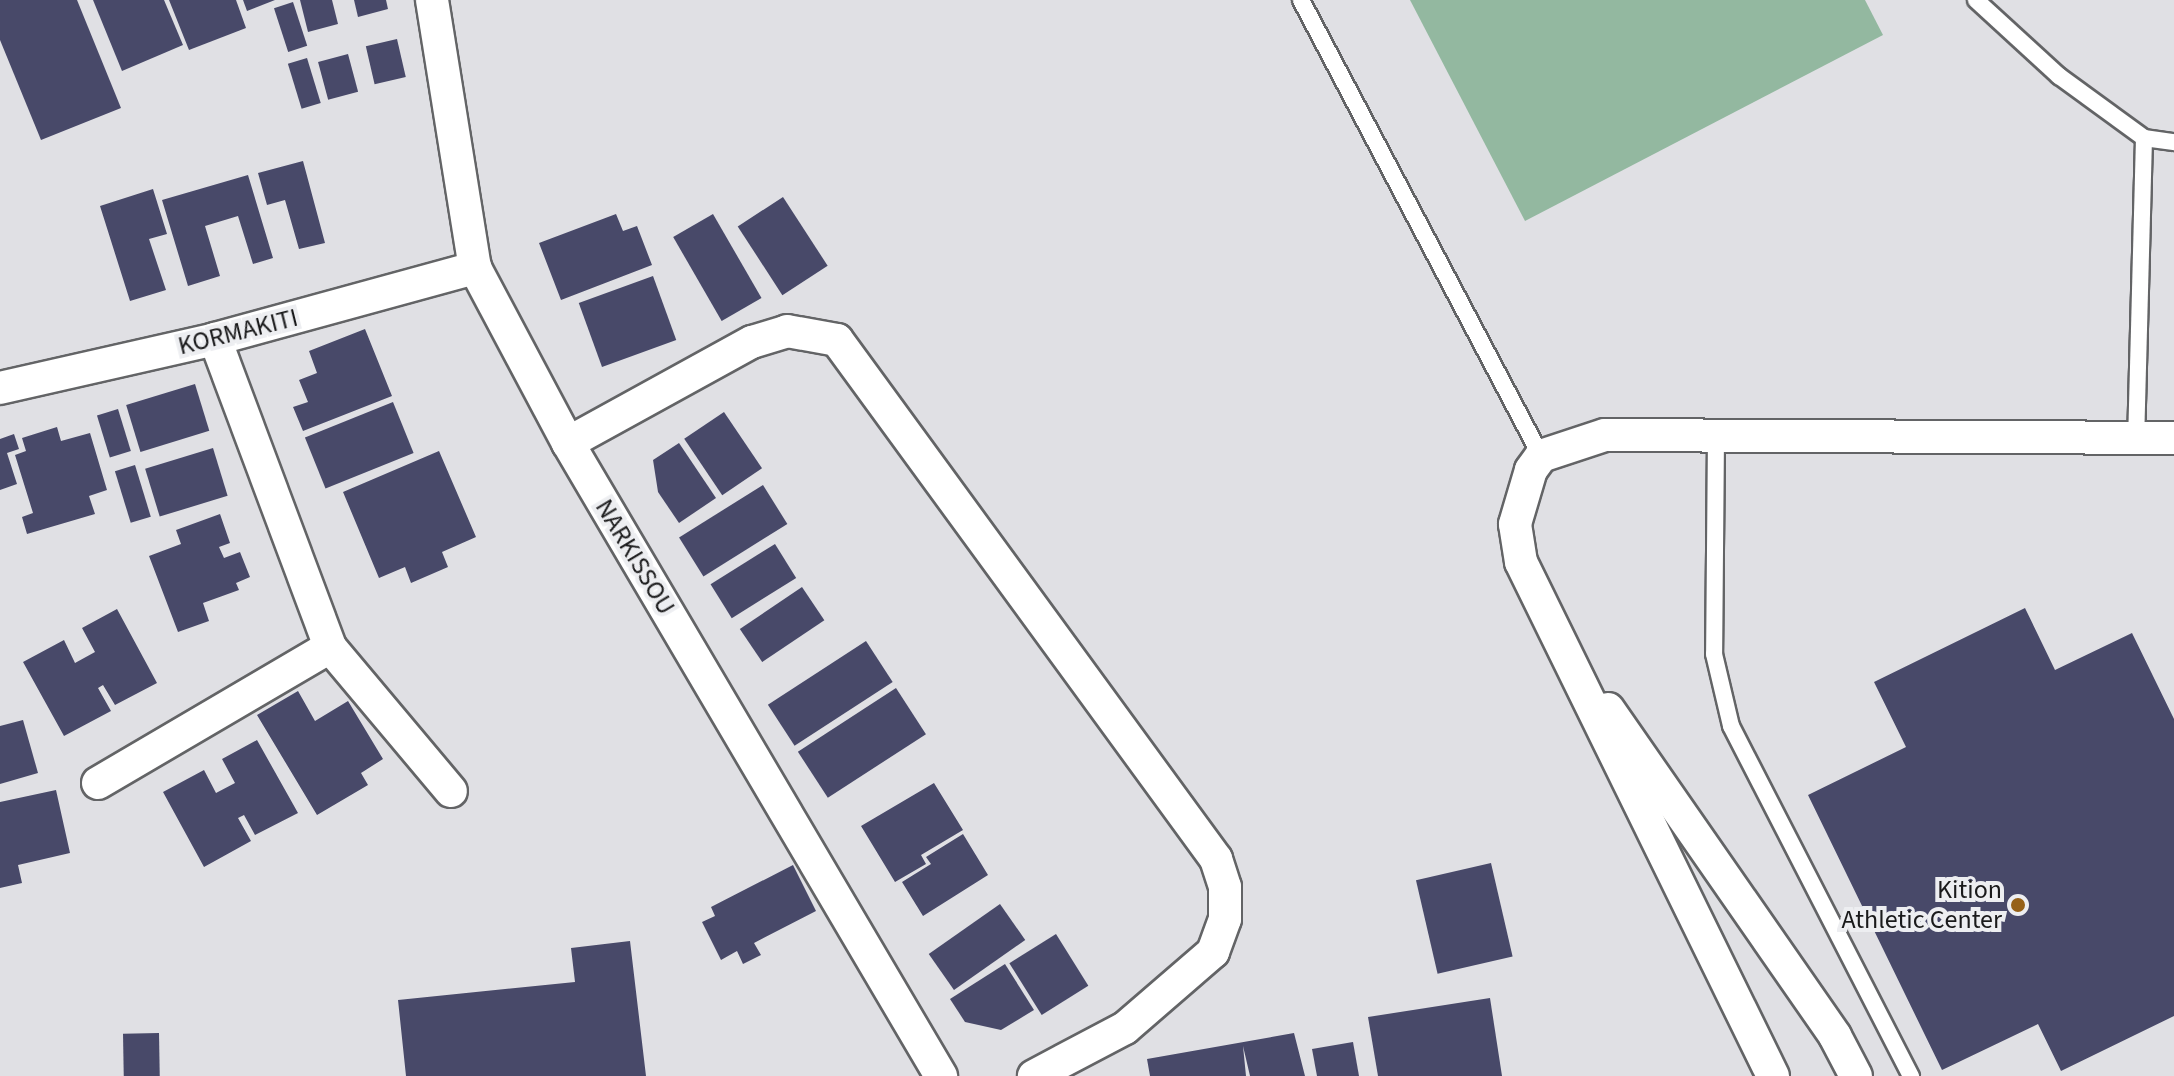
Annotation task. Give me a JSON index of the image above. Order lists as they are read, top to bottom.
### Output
{
  "streets": {
    "street": ["KORMAKITI", "NARKISSOU"]
  },
  "crossings": [
    ["KORMAKITI", "NARKISSOU"]
  ],
  "places": ["Kition Athletic Center"]
}
